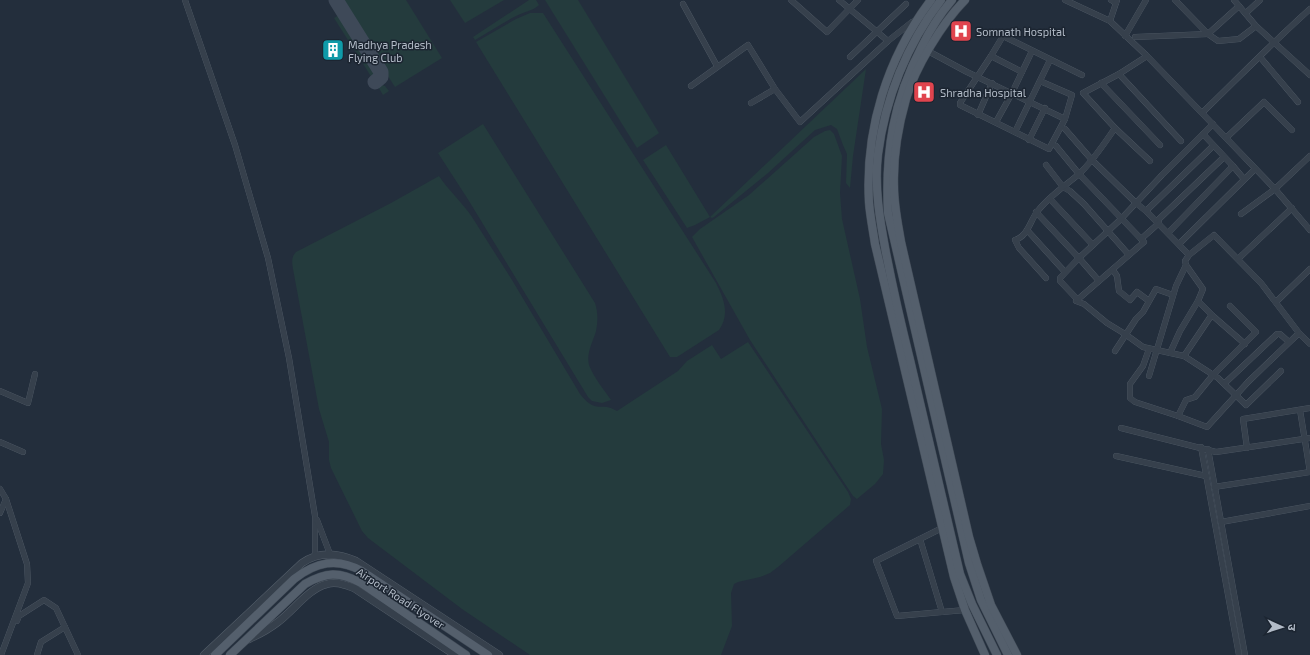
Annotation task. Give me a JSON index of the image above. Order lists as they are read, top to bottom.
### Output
{
  "streets": {
    "main road": ["Airport Road Flyover"]
  },
  "places": {
    "hospital": ["Somnath Hospital", "Shradha Hospital"],
    "building": ["Madhya Pradesh Flying Club"]
  },
  "north": "right"
}
